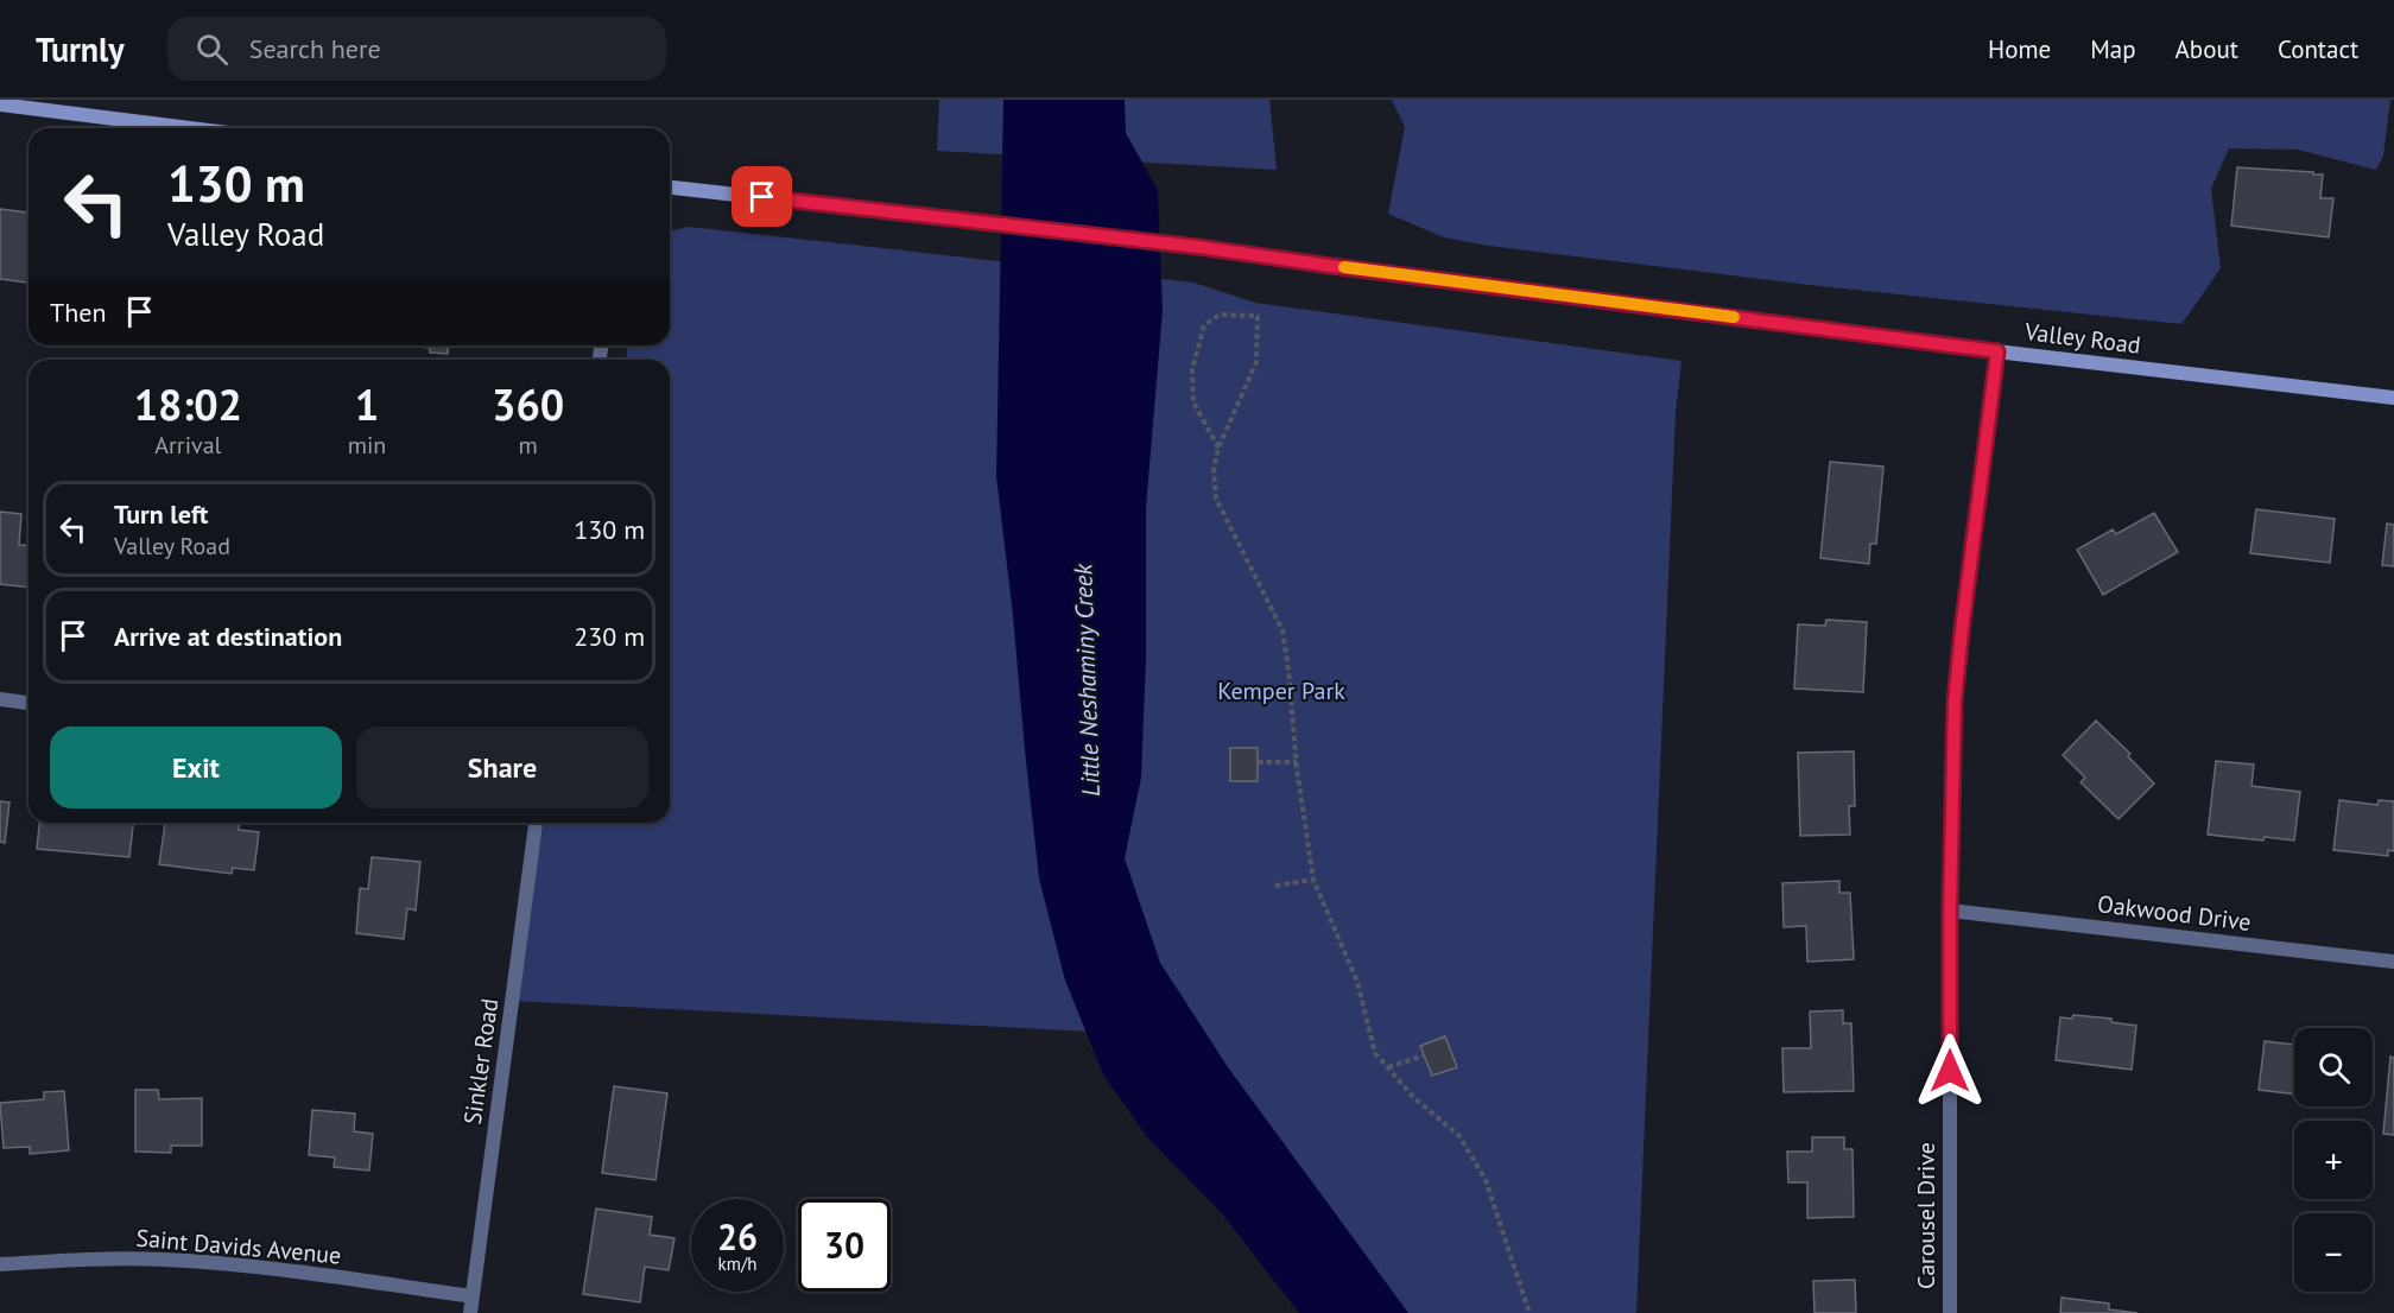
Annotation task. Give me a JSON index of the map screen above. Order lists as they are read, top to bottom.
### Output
{
  "streets": {
    "street": [
      "Valley Road",
      "Oakwood Drive",
      "Sinkler Road",
      "Carousel Drive",
      "Saint Davids Avenue"
    ]
  },
  "crossings": [
    ["Valley Road", "Carousel Drive"],
    ["Oakwood Drive", "Carousel Drive"],
    ["Sinkler Road", "Saint Davids Avenue"]
  ],
  "water": ["Little Neshaminy Creek"],
  "parks": ["Kemper Park"],
  "page": {
    "header": "Turnly",
    "search": "Search here",
    "nav": [
      "Home",
      "Map",
      "About",
      "Contact"
    ],
    "turn": ["130 m", "Valley Road"],
    "then": "Then",
    "eta": [
      "18:02",
      "Arrival",
      "1",
      "min",
      "360",
      "m"
    ],
    "list": [
      {
        "name": "Turn left",
        "note": "Valley Road",
        "value": "130 m"
      },
      {
        "name": "Arrive at destination",
        "value": "230 m"
      }
    ],
    "buttons": ["Exit", "Share"],
    "map_buttons": ["+", "−"],
    "speed": "26 km/h",
    "limit": "30"
  }
}
